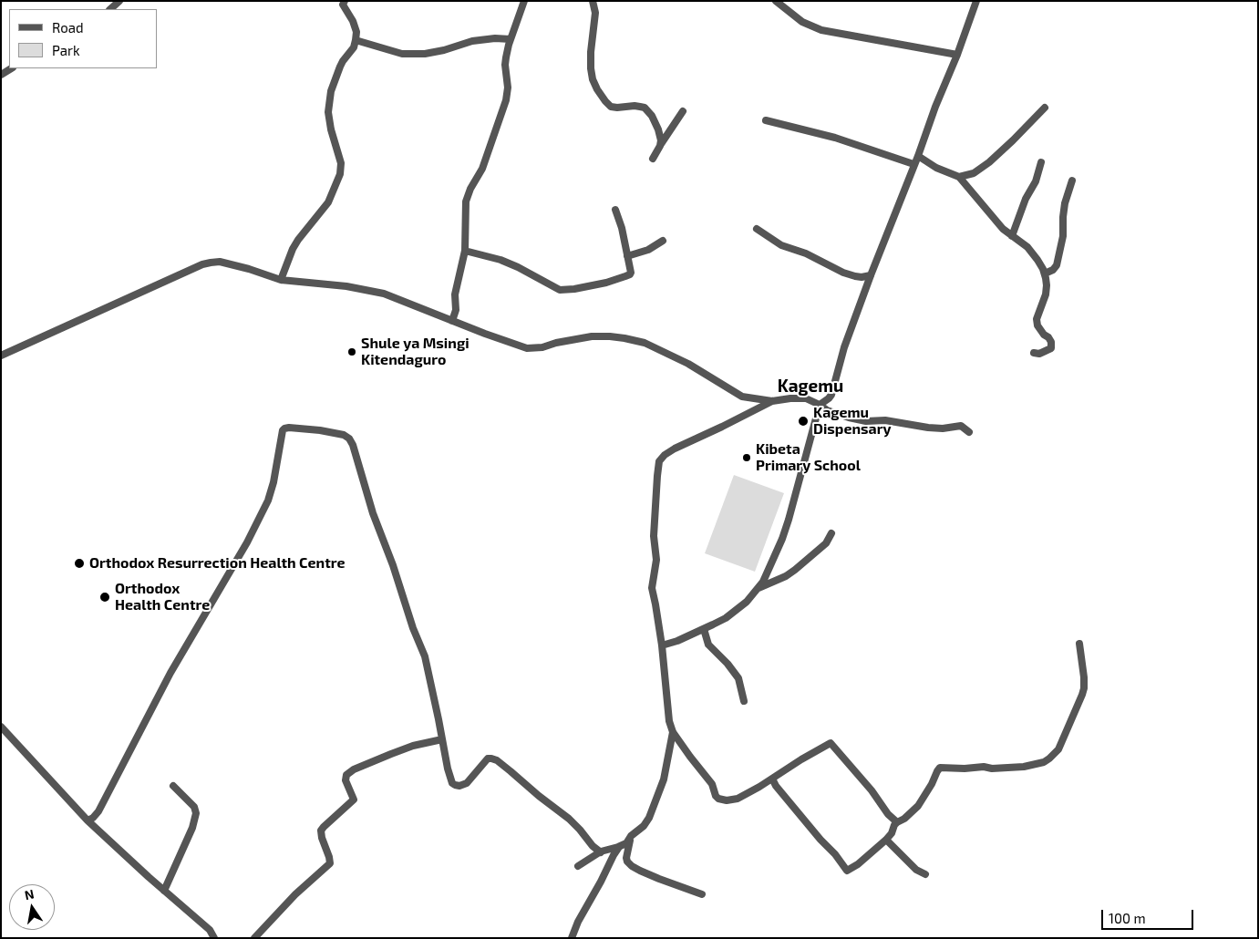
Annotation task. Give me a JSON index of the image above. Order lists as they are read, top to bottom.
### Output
{
  "districts": ["Kagemu"],
  "places": [
    "Shule ya Msingi Kitendaguro",
    "Kagemu Dispensary",
    "Kibeta Primary School",
    "Orthodox Resurrection Health Centre",
    "Orthodox Health Centre"
  ],
  "legend": ["Road", "Park"],
  "scale_bar": "100 m",
  "north": "top"
}
